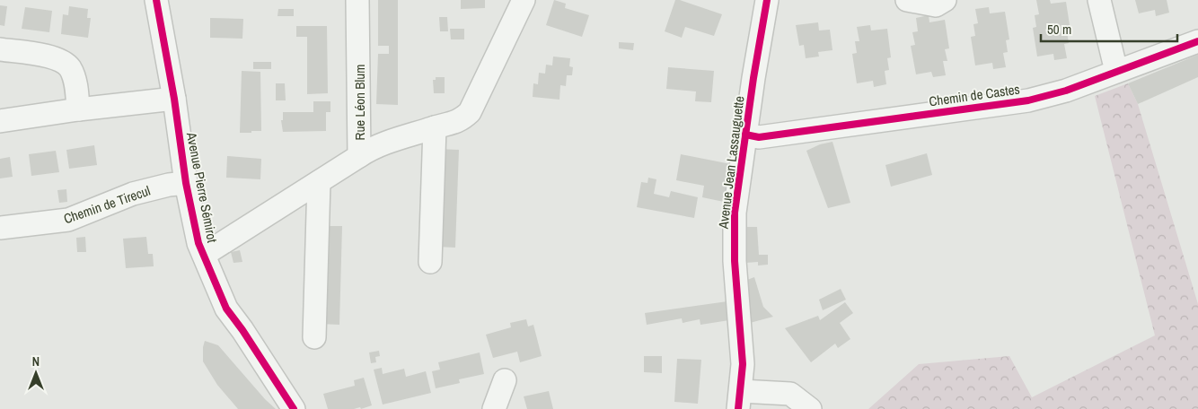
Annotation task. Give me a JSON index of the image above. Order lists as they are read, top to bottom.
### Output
{
  "streets": {
    "street": [
      "Chemin de Castes",
      "Rue Léon Blum",
      "Avenue Jean Lassauguette",
      "Avenue Pierre Sémirot",
      "Chemin de Tirecul"
    ]
  },
  "crossings": [
    ["Chemin de Castes", "Avenue Jean Lassauguette"],
    ["Rue Léon Blum", "Avenue Pierre Sémirot"],
    ["Avenue Pierre Sémirot", "Chemin de Tirecul"]
  ],
  "scale_bar": "50 m",
  "north": "top"
}
